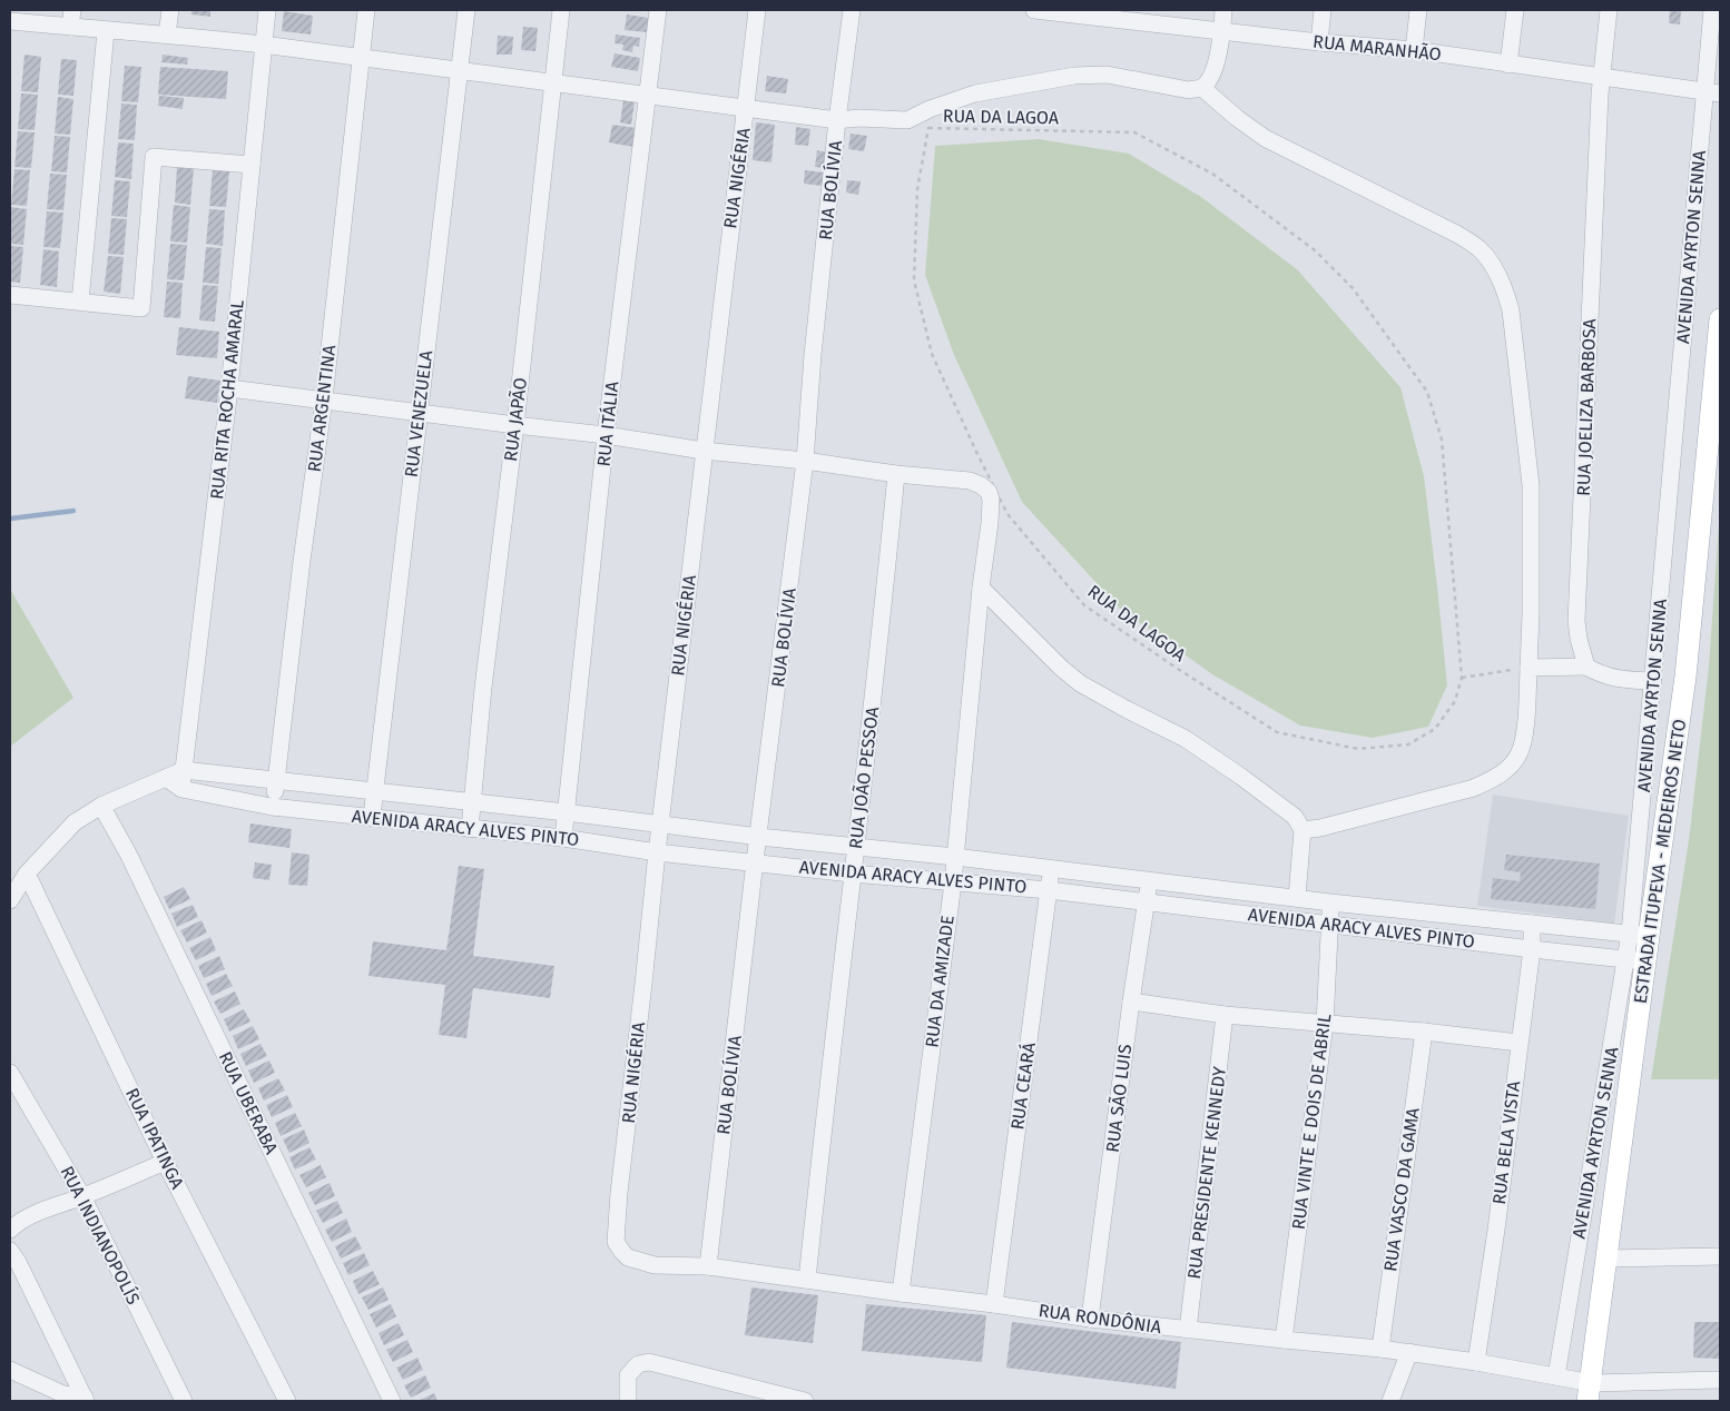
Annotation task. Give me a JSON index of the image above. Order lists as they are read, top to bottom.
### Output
{
  "streets": {
    "main road": ["ESTRADA ITUPEVA - MEDEIROS NETO"],
    "street": [
      "RUA MARANHÃO",
      "RUA NIGÉRIA",
      "RUA BOLÍVIA",
      "AVENIDA AYRTON SENNA",
      "RUA RITA ROCHA AMARAL",
      "RUA JOELIZA BARBOSA",
      "RUA ARGENTINA",
      "RUA VENEZUELA",
      "RUA JAPÃO",
      "RUA ITÁLIA",
      "RUA JOÃO PESSOA",
      "AVENIDA ARACY ALVES PINTO",
      "RUA DA AMIZADE",
      "RUA CEARÁ",
      "RUA SÃO LUIS",
      "RUA UBERABA",
      "RUA VINTE E DOIS DE ABRIL",
      "RUA IPATINGA",
      "RUA BELA VISTA",
      "RUA PRESIDENTE KENNEDY",
      "RUA VASCO DA GAMA",
      "RUA INDIANOPOLÍS",
      "RUA RONDÔNIA"
    ],
    "path": ["RUA DA LAGOA"]
  },
  "crossings": [
    ["RUA MARANHÃO", "AVENIDA AYRTON SENNA"],
    ["RUA MARANHÃO", "RUA JOELIZA BARBOSA"],
    ["RUA NIGÉRIA", "AVENIDA ARACY ALVES PINTO"],
    ["RUA NIGÉRIA", "RUA RONDÔNIA"],
    ["RUA BOLÍVIA", "AVENIDA ARACY ALVES PINTO"],
    ["RUA BOLÍVIA", "RUA RONDÔNIA"],
    ["AVENIDA AYRTON SENNA", "AVENIDA ARACY ALVES PINTO"],
    ["AVENIDA AYRTON SENNA", "ESTRADA ITUPEVA - MEDEIROS NETO"],
    ["AVENIDA AYRTON SENNA", "RUA RONDÔNIA"],
    ["RUA RITA ROCHA AMARAL", "AVENIDA ARACY ALVES PINTO"],
    ["RUA ARGENTINA", "AVENIDA ARACY ALVES PINTO"],
    ["RUA VENEZUELA", "AVENIDA ARACY ALVES PINTO"],
    ["RUA JAPÃO", "AVENIDA ARACY ALVES PINTO"],
    ["RUA ITÁLIA", "AVENIDA ARACY ALVES PINTO"],
    ["RUA JOÃO PESSOA", "AVENIDA ARACY ALVES PINTO"],
    ["RUA JOÃO PESSOA", "RUA DA AMIZADE"],
    ["RUA JOÃO PESSOA", "RUA RONDÔNIA"],
    ["AVENIDA ARACY ALVES PINTO", "ESTRADA ITUPEVA - MEDEIROS NETO"],
    ["AVENIDA ARACY ALVES PINTO", "RUA DA AMIZADE"],
    ["AVENIDA ARACY ALVES PINTO", "RUA CEARÁ"],
    ["AVENIDA ARACY ALVES PINTO", "RUA SÃO LUIS"],
    ["AVENIDA ARACY ALVES PINTO", "RUA VINTE E DOIS DE ABRIL"],
    ["AVENIDA ARACY ALVES PINTO", "RUA BELA VISTA"],
    ["ESTRADA ITUPEVA - MEDEIROS NETO", "RUA RONDÔNIA"],
    ["RUA DA AMIZADE", "RUA RONDÔNIA"],
    ["RUA CEARÁ", "RUA RONDÔNIA"],
    ["RUA SÃO LUIS", "RUA RONDÔNIA"],
    ["RUA VINTE E DOIS DE ABRIL", "RUA RONDÔNIA"],
    ["RUA BELA VISTA", "RUA RONDÔNIA"],
    ["RUA PRESIDENTE KENNEDY", "RUA RONDÔNIA"],
    ["RUA VASCO DA GAMA", "RUA RONDÔNIA"]
  ]
}
